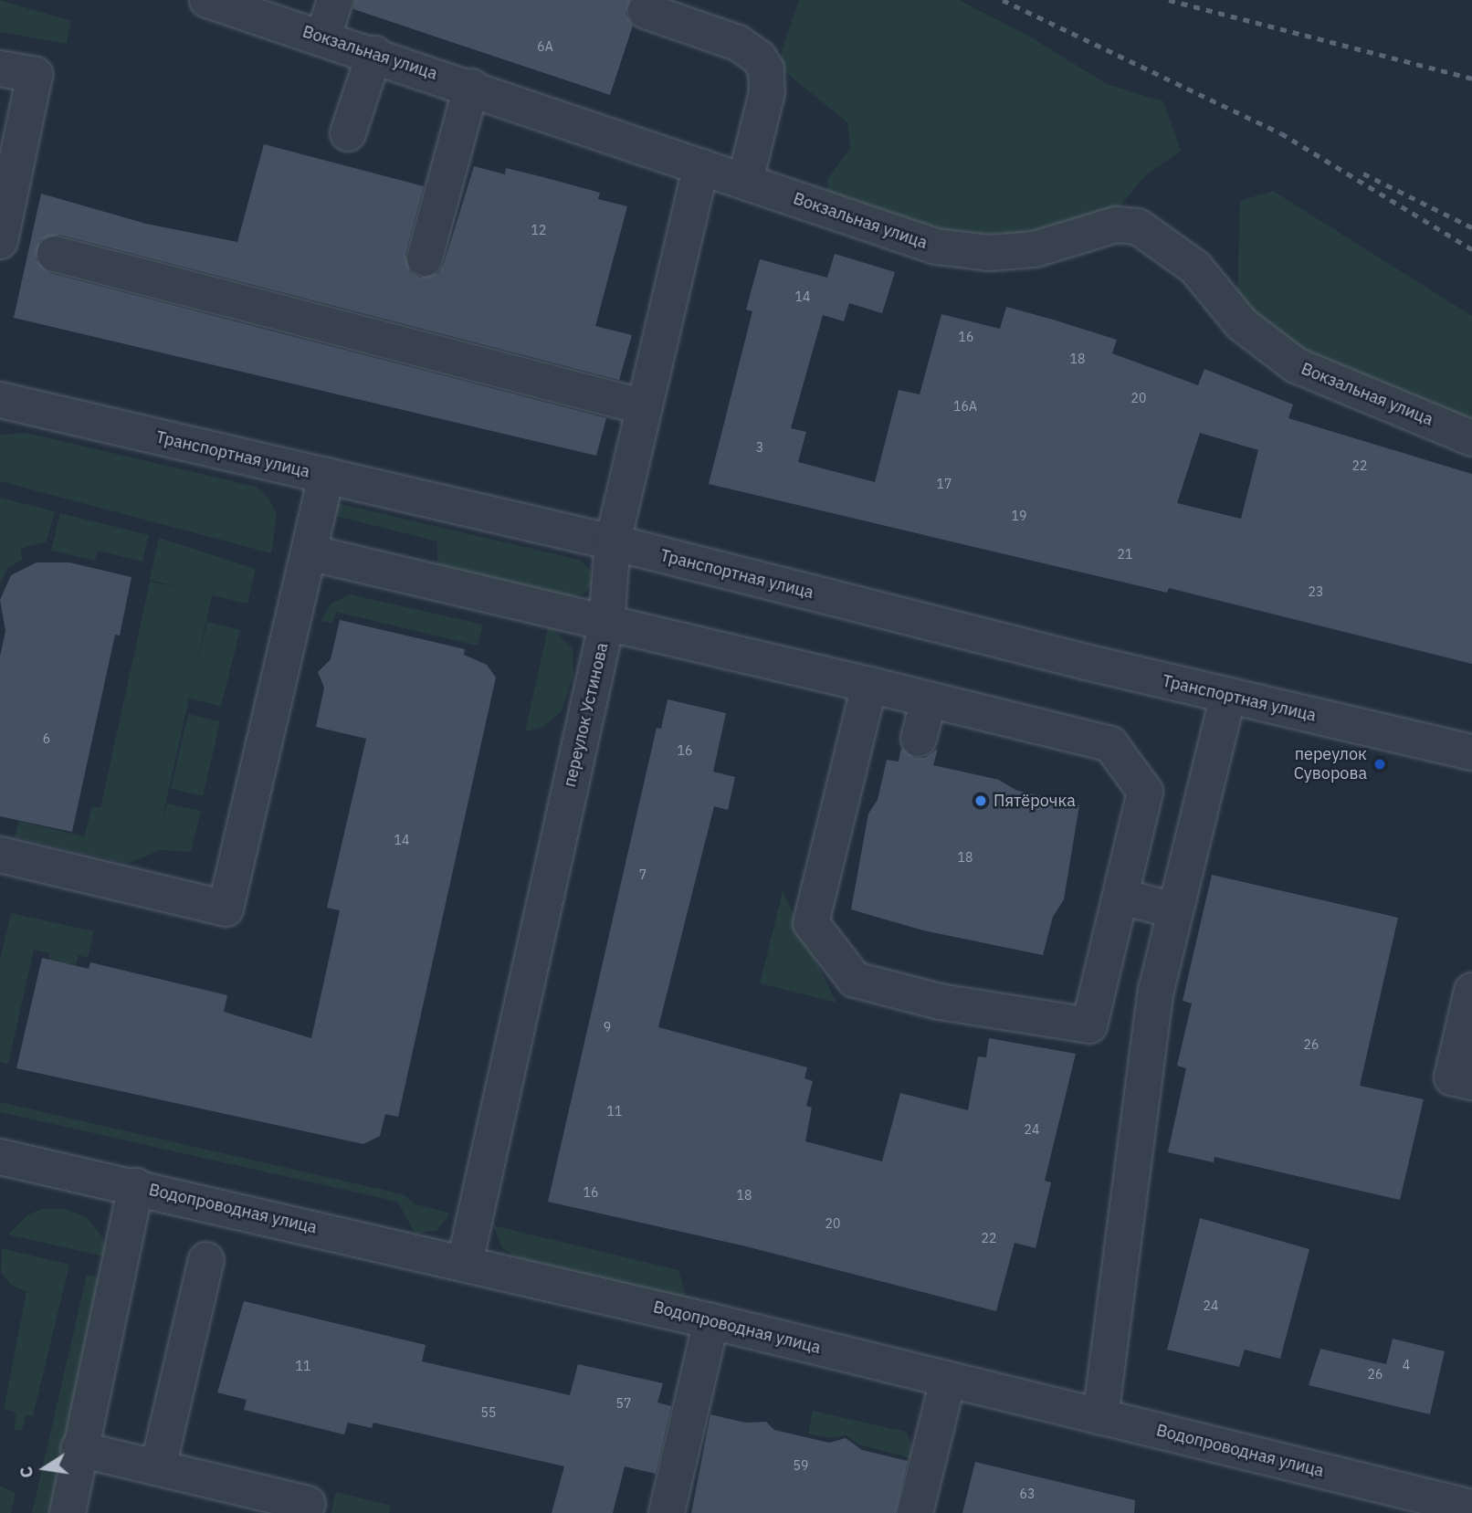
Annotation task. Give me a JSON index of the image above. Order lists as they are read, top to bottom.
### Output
{
  "streets": {
    "street": [
      "Вокзальная улица",
      "Транспортная улица",
      "переулок Устинова",
      "Водопроводная улица"
    ]
  },
  "crossings": [
    ["Вокзальная улица", "переулок Устинова"],
    ["Транспортная улица", "переулок Устинова"],
    ["переулок Устинова", "Водопроводная улица"]
  ],
  "places": ["переулок Суворова", "Пятёрочка"],
  "house_numbers": [
    "6А",
    "12",
    "14",
    "16",
    "18",
    "20",
    "16А",
    "3",
    "22",
    "17",
    "19",
    "21",
    "23",
    "6",
    "16",
    "14",
    "18",
    "7",
    "9",
    "26",
    "11",
    "24",
    "16",
    "18",
    "20",
    "22",
    "24",
    "4",
    "11",
    "26",
    "57",
    "55",
    "59",
    "63"
  ],
  "north": "left"
}
